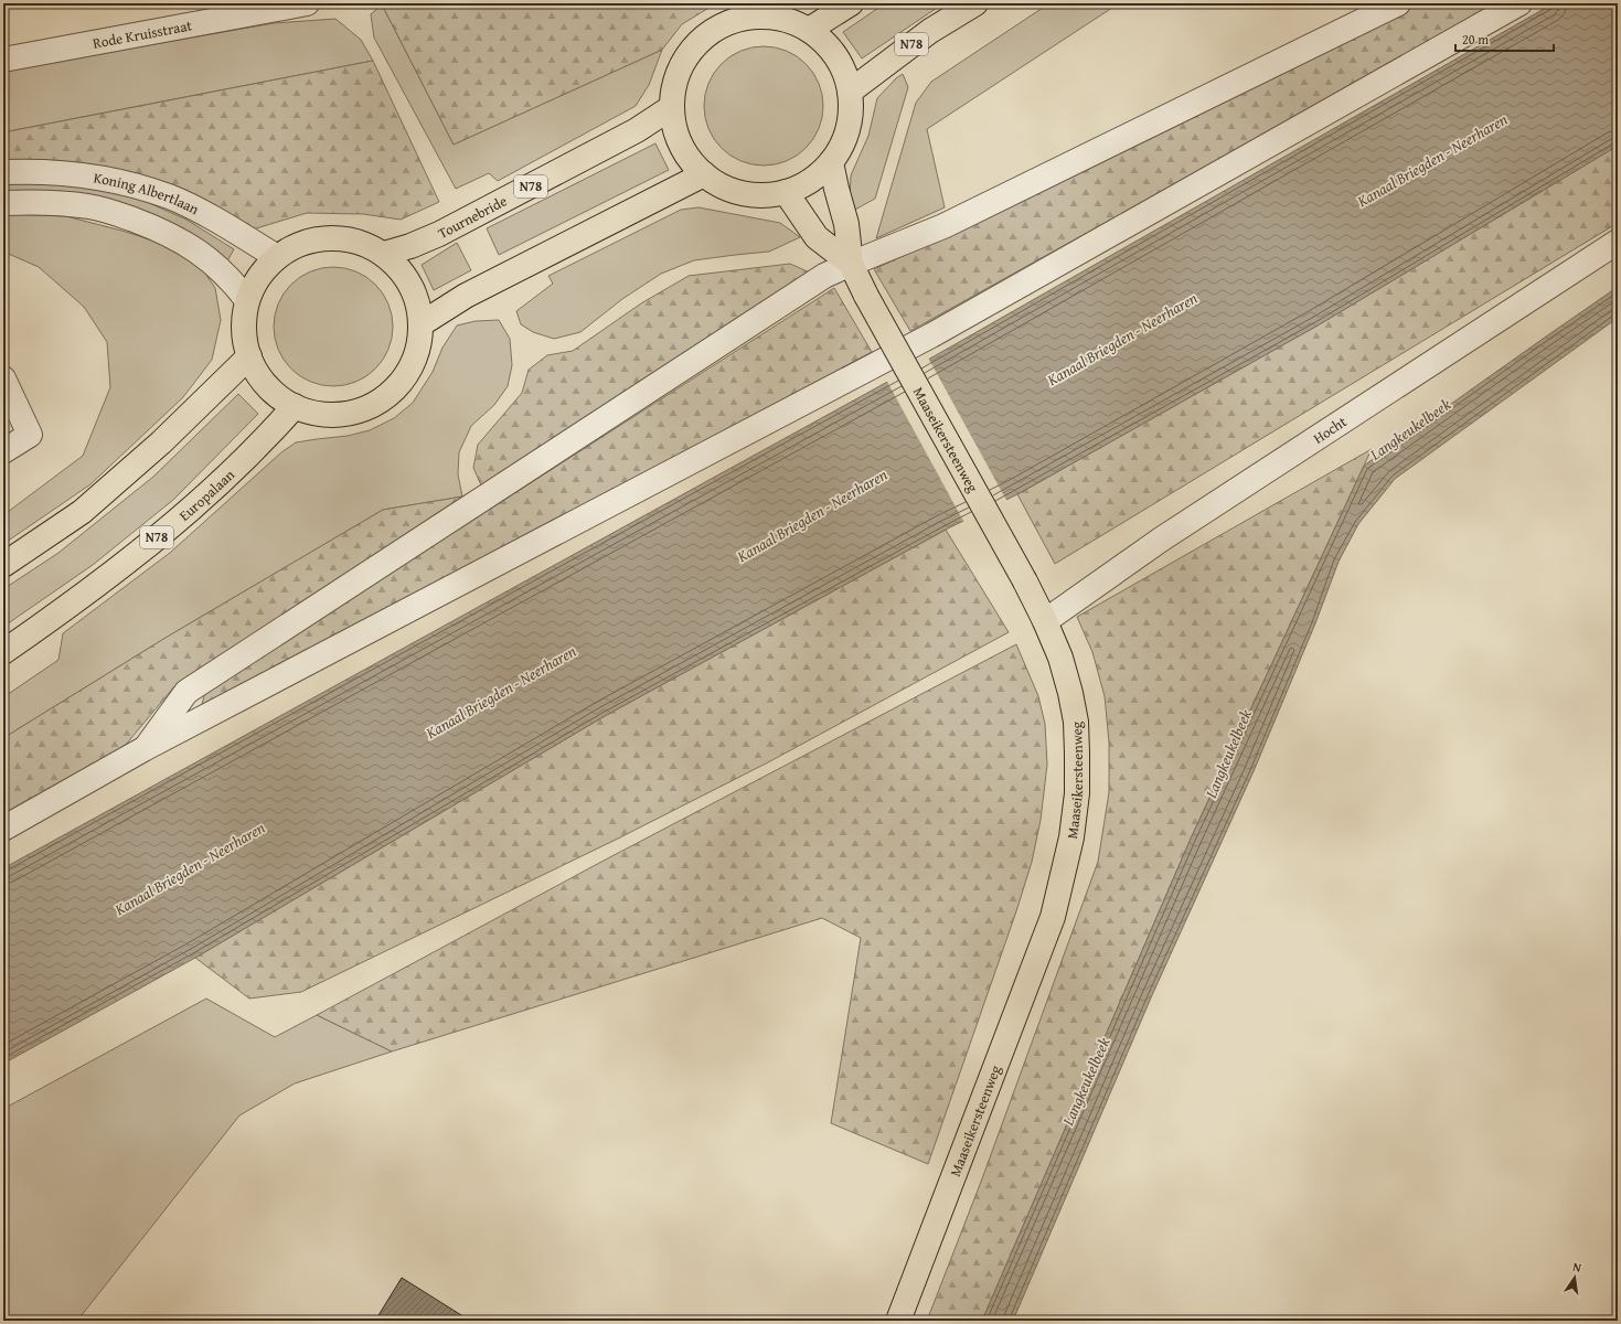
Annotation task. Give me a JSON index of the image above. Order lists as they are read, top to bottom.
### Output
{
  "streets": {
    "main road": [
      "N78",
      "Tournebride",
      "Maaseikersteenweg",
      "Europalaan"
    ],
    "street": ["Rode Kruisstraat", "Koning Albertlaan", "Hocht"]
  },
  "crossings": [
    ["Hocht", "Maaseikersteenweg"]
  ],
  "water": ["Kanaal Briegden - Neerharen", "Langkeukelbeek"],
  "scale_bar": "20 m",
  "north": "top"
}
